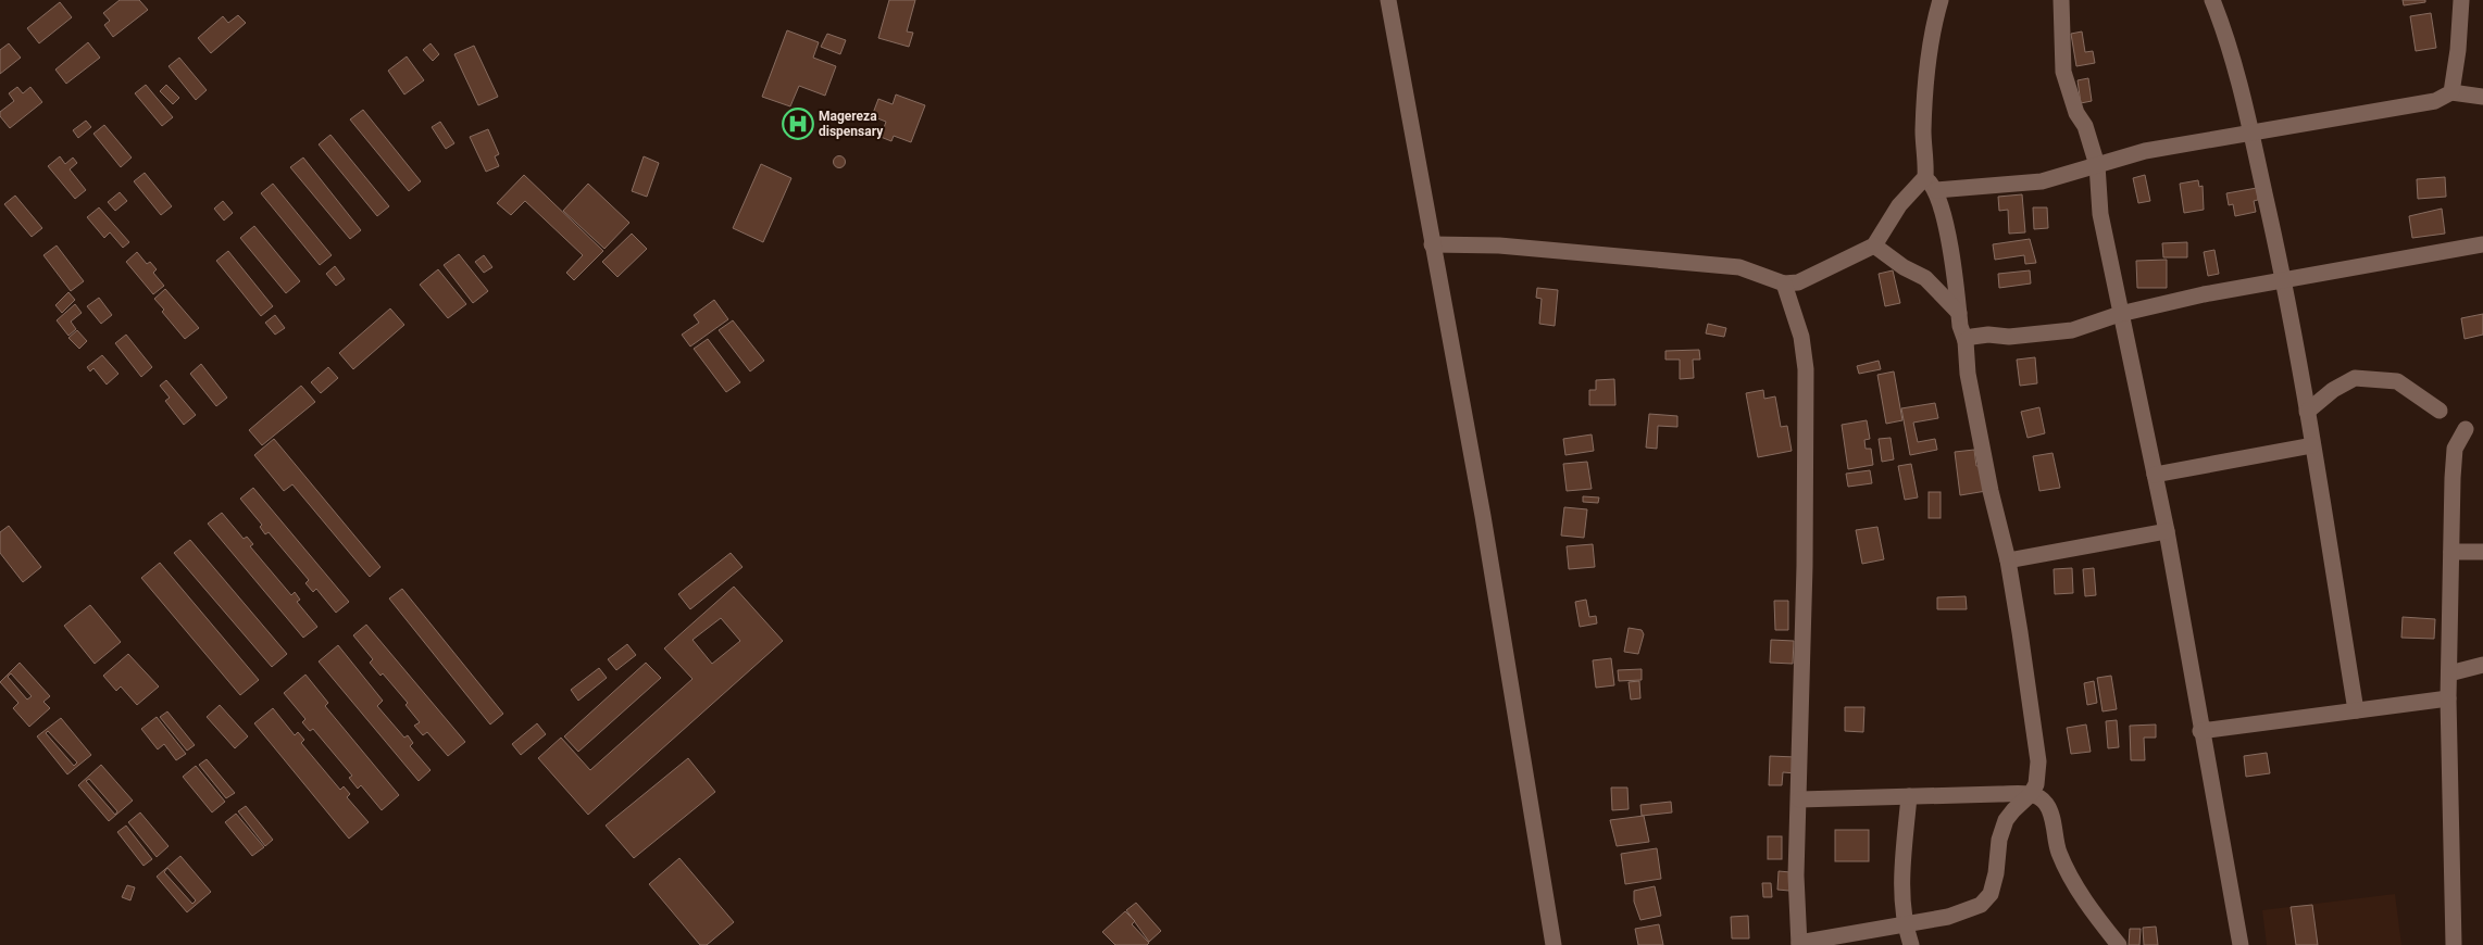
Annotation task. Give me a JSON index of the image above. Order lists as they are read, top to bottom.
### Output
{
  "places": {
    "hospital": ["Magereza dispensary"]
  }
}
